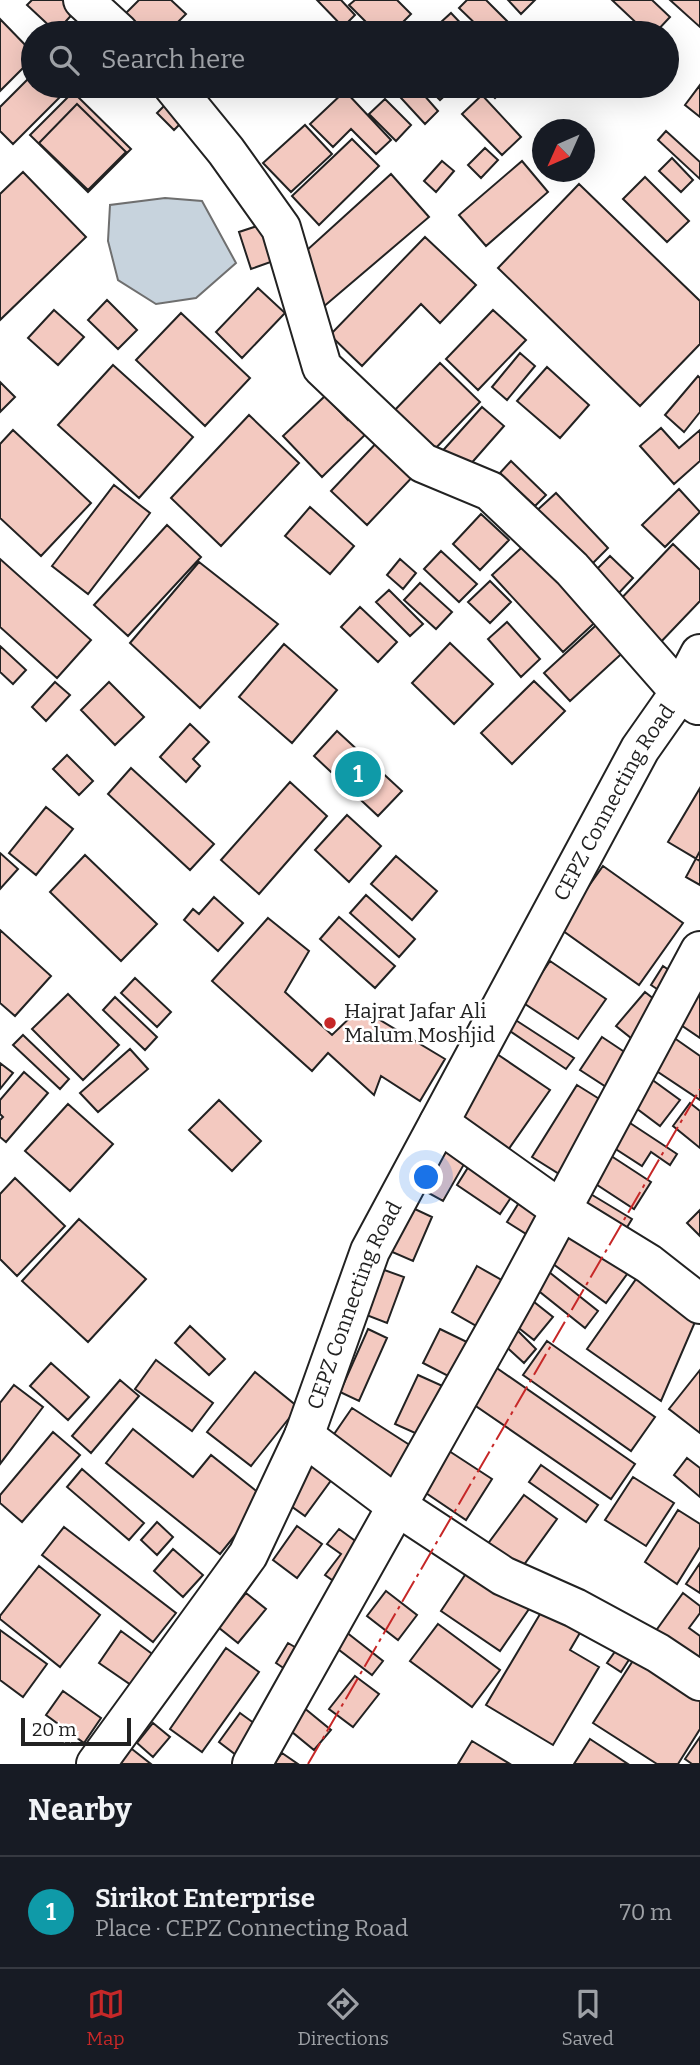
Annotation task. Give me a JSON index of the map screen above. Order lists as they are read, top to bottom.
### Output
{
  "streets": {
    "street": ["CEPZ Connecting Road"]
  },
  "places": ["Hajrat Jafar Ali Malum Moshjid"],
  "scale_bar": "20 m",
  "north": "bottom left",
  "page": {
    "search": "Search here",
    "pins": "1",
    "scale": "20 m",
    "heading": "Nearby",
    "list": [
      {
        "mark": "1",
        "name": "Sirikot Enterprise",
        "note": "Place · CEPZ Connecting Road",
        "value": "70 m"
      }
    ],
    "nav": ["Map", "Directions", "Saved"]
  }
}
